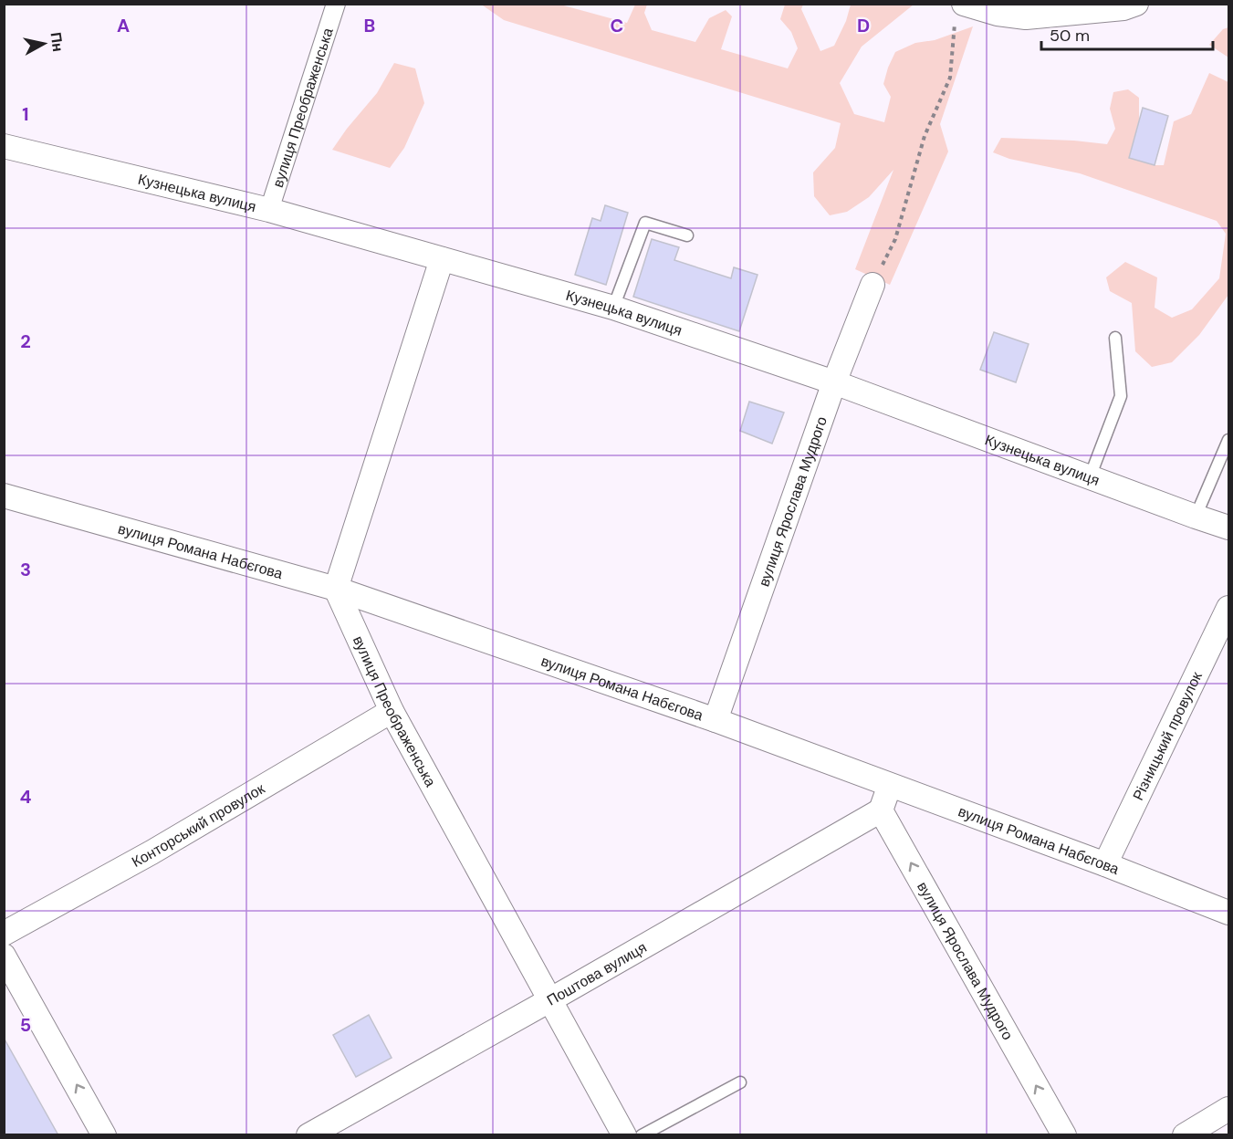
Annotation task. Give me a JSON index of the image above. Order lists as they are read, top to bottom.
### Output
{
  "streets": {
    "street": [
      "вулиця Преображенська",
      "Кузнецька вулиця",
      "вулиця Ярослава Мудрого",
      "вулиця Романа Набєгова",
      "Різницький провулок",
      "Конторський провулок",
      "Поштова вулиця"
    ]
  },
  "crossings": [
    ["вулиця Преображенська", "Кузнецька вулиця"],
    ["вулиця Преображенська", "вулиця Романа Набєгова"],
    ["вулиця Преображенська", "Конторський провулок"],
    ["вулиця Преображенська", "Поштова вулиця"],
    ["Кузнецька вулиця", "вулиця Ярослава Мудрого"],
    ["вулиця Ярослава Мудрого", "вулиця Романа Набєгова"],
    ["вулиця Ярослава Мудрого", "Поштова вулиця"],
    ["вулиця Романа Набєгова", "Різницький провулок"]
  ],
  "one_way": ["вулиця Ярослава Мудрого"],
  "scale_bar": "50 m",
  "north": "right",
  "grid": {
    "columns": [
      "A",
      "B",
      "C",
      "D"
    ],
    "rows": [
      "1",
      "2",
      "3",
      "4",
      "5"
    ]
  }
}
